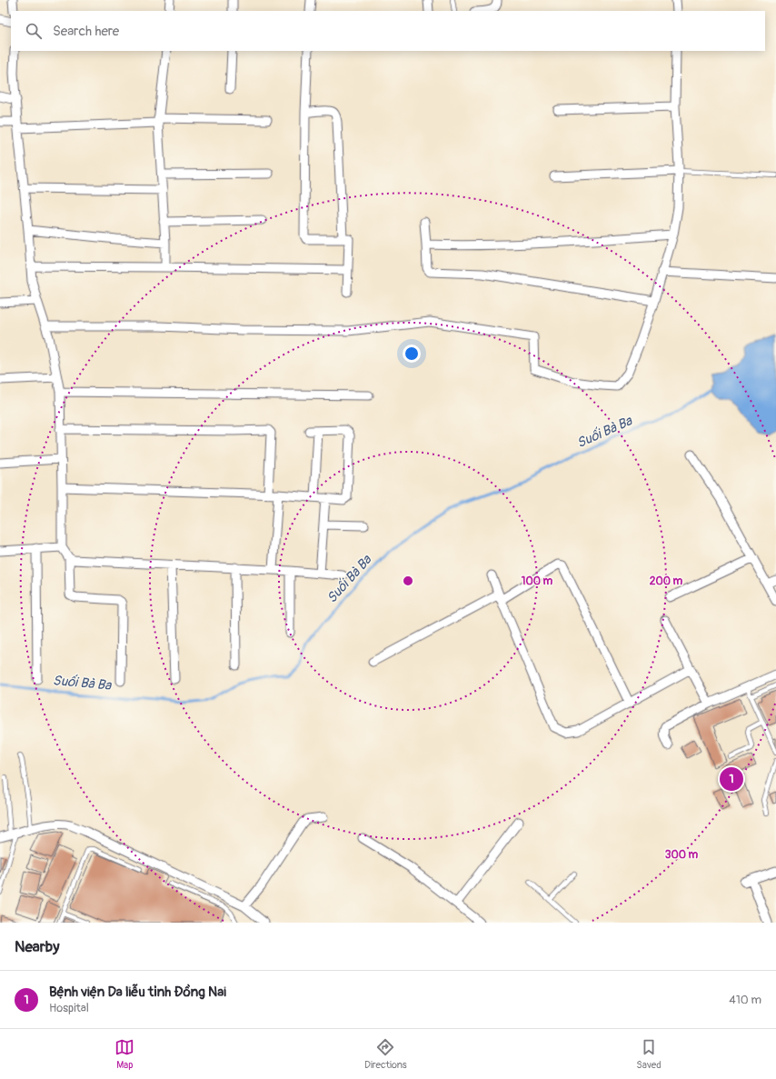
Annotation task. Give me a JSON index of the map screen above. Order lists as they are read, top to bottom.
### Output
{
  "water": ["Suối Bà Ba"],
  "page": {
    "search": "Search here",
    "pins": "1",
    "heading": "Nearby",
    "list": [
      {
        "mark": "1",
        "name": "Bệnh viện Da liễu tỉnh Đồng Nai",
        "note": "Hospital",
        "value": "410 m"
      }
    ],
    "nav": ["Map", "Directions", "Saved"]
  },
  "rings": ["100 m", "200 m", "300 m"]
}
